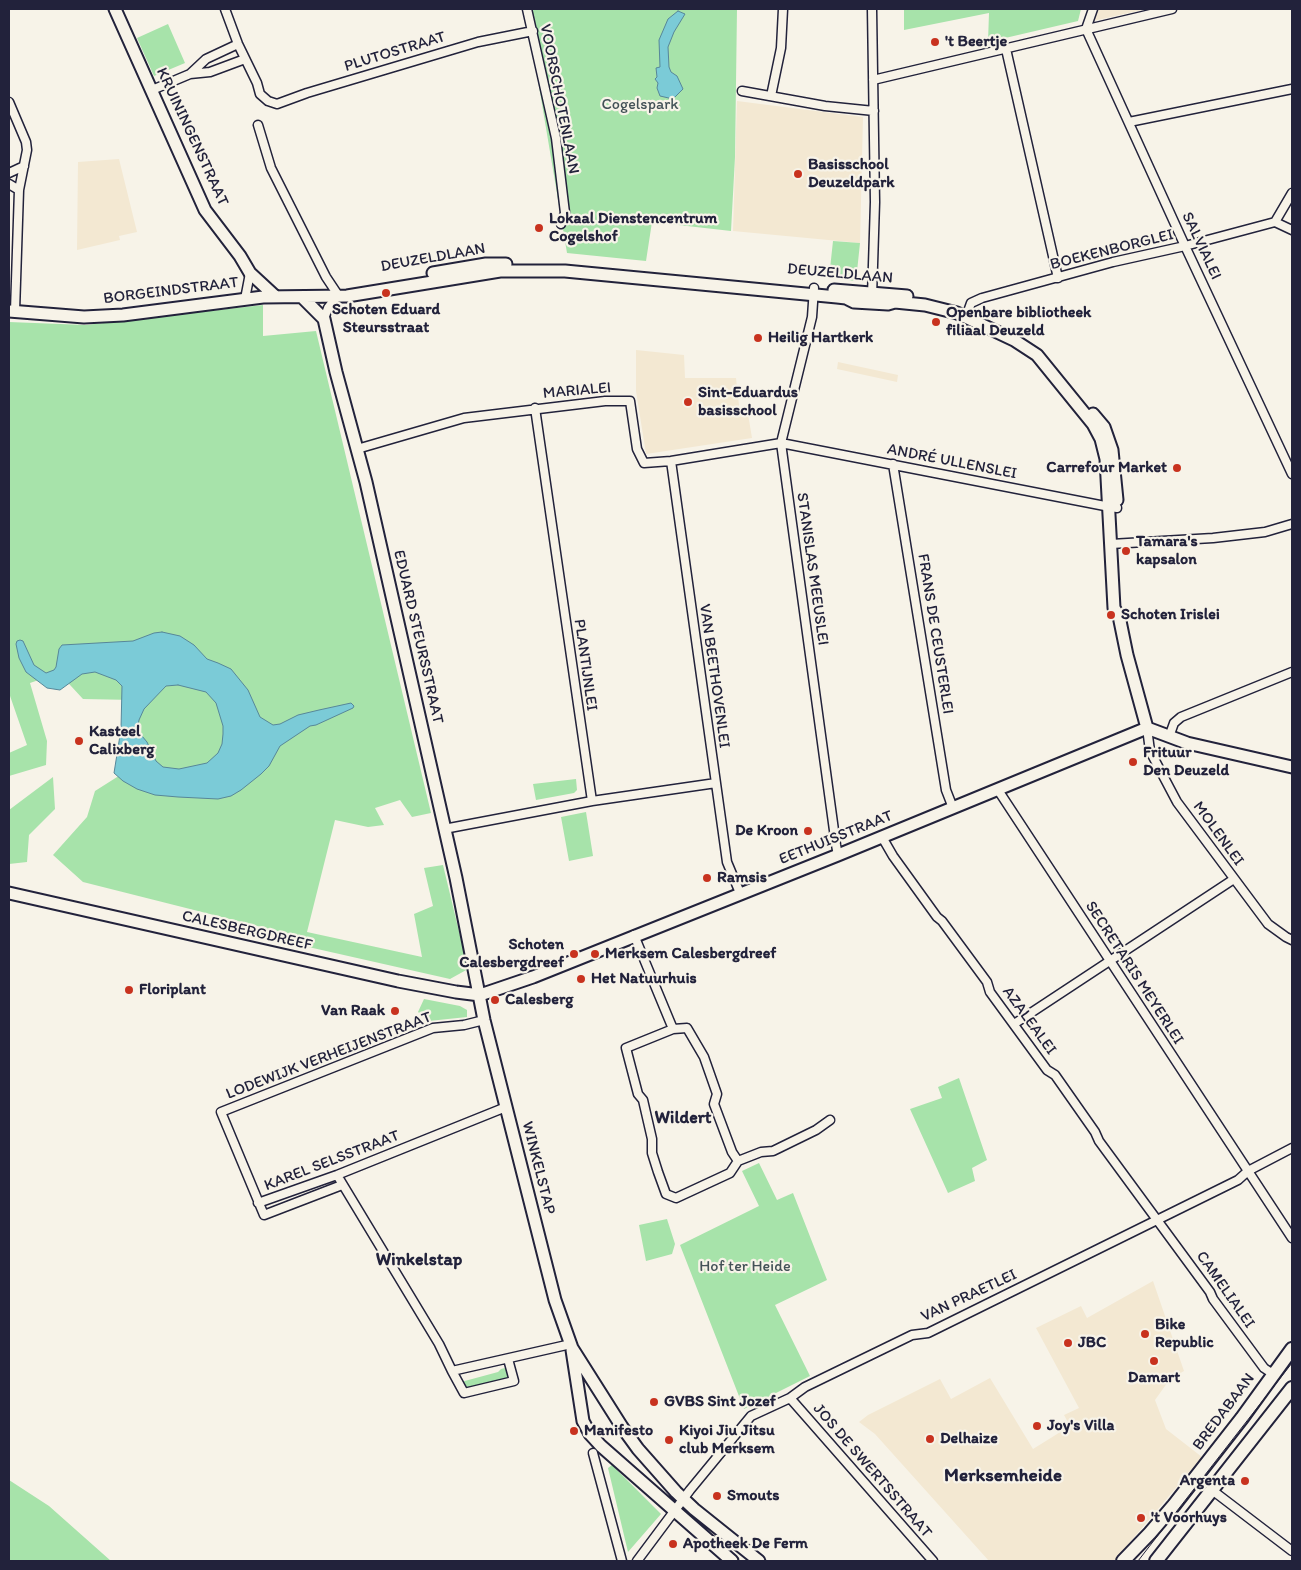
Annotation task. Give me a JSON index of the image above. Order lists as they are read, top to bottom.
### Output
{
  "streets": {
    "main road": ["BREDABAAN"],
    "street": [
      "PLUTOSTRAAT",
      "VOORSCHOTENLAAN",
      "KRUININGENSTRAAT",
      "SALVIALEI",
      "BOEKENBORGLEI",
      "DEUZELDLAAN",
      "BORGEINDSTRAAT",
      "MARIALEI",
      "ANDRÉ ULLENSLEI",
      "STANISLAS MEEUSLEI",
      "FRANS DE CEUSTERLEI",
      "EDUARD STEURSSTRAAT",
      "PLANTIJNLEI",
      "VAN BEETHOVENLEI",
      "MOLENLEI",
      "EETHUISSTRAAT",
      "CALESBERGDREEF",
      "SECRETARIS MEYERLEI",
      "AZALEALEI",
      "LODEWIJK VERHEIJENSTRAAT",
      "KAREL SELSSTRAAT",
      "WINKELSTAP",
      "CAMELIALEI",
      "VAN PRAETLEI",
      "JOS DE SWERTSSTRAAT"
    ]
  },
  "crossings": [
    ["PLUTOSTRAAT", "VOORSCHOTENLAAN"],
    ["KRUININGENSTRAAT", "BORGEINDSTRAAT"],
    ["SALVIALEI", "BOEKENBORGLEI"],
    ["BOEKENBORGLEI", "DEUZELDLAAN"],
    ["DEUZELDLAAN", "BORGEINDSTRAAT"],
    ["DEUZELDLAAN", "ANDRÉ ULLENSLEI"],
    ["DEUZELDLAAN", "STANISLAS MEEUSLEI"],
    ["DEUZELDLAAN", "MOLENLEI"],
    ["DEUZELDLAAN", "EETHUISSTRAAT"],
    ["MARIALEI", "ANDRÉ ULLENSLEI"],
    ["MARIALEI", "STANISLAS MEEUSLEI"],
    ["MARIALEI", "EDUARD STEURSSTRAAT"],
    ["MARIALEI", "PLANTIJNLEI"],
    ["MARIALEI", "VAN BEETHOVENLEI"],
    ["ANDRÉ ULLENSLEI", "STANISLAS MEEUSLEI"],
    ["ANDRÉ ULLENSLEI", "FRANS DE CEUSTERLEI"],
    ["STANISLAS MEEUSLEI", "EETHUISSTRAAT"],
    ["FRANS DE CEUSTERLEI", "EETHUISSTRAAT"],
    ["EDUARD STEURSSTRAAT", "EETHUISSTRAAT"],
    ["EDUARD STEURSSTRAAT", "CALESBERGDREEF"],
    ["EDUARD STEURSSTRAAT", "WINKELSTAP"],
    ["VAN BEETHOVENLEI", "EETHUISSTRAAT"],
    ["MOLENLEI", "EETHUISSTRAAT"],
    ["EETHUISSTRAAT", "CALESBERGDREEF"],
    ["EETHUISSTRAAT", "SECRETARIS MEYERLEI"],
    ["EETHUISSTRAAT", "AZALEALEI"],
    ["EETHUISSTRAAT", "WINKELSTAP"],
    ["CALESBERGDREEF", "WINKELSTAP"],
    ["SECRETARIS MEYERLEI", "VAN PRAETLEI"],
    ["AZALEALEI", "CAMELIALEI"],
    ["AZALEALEI", "VAN PRAETLEI"],
    ["LODEWIJK VERHEIJENSTRAAT", "KAREL SELSSTRAAT"],
    ["LODEWIJK VERHEIJENSTRAAT", "WINKELSTAP"],
    ["KAREL SELSSTRAAT", "WINKELSTAP"],
    ["WINKELSTAP", "VAN PRAETLEI"],
    ["CAMELIALEI", "VAN PRAETLEI"],
    ["CAMELIALEI", "BREDABAAN"],
    ["VAN PRAETLEI", "JOS DE SWERTSSTRAAT"]
  ],
  "districts": ["Wildert", "Winkelstap", "Merksemheide"],
  "parks": ["Cogelspark", "Hof ter Heide"],
  "places": [
    "'t Beertje",
    "Basisschool Deuzeldpark",
    "Lokaal Dienstencentrum Cogelshof",
    "Schoten Eduard Steursstraat",
    "Openbare bibliotheek filiaal Deuzeld",
    "Heilig Hartkerk",
    "Sint-Eduardus basisschool",
    "Carrefour Market",
    "Tamara's kapsalon",
    "Schoten Irislei",
    "Kasteel Calixberg",
    "Frituur Den Deuzeld",
    "De Kroon",
    "Ramsis",
    "Schoten Calesbergdreef",
    "Merksem Calesbergdreef",
    "Het Natuurhuis",
    "Floriplant",
    "Calesberg",
    "Van Raak",
    "Bike Republic",
    "JBC",
    "Damart",
    "GVBS Sint Jozef",
    "Joy's Villa",
    "Manifesto",
    "Delhaize",
    "Kiyoi Jiu Jitsu club Merksem",
    "Argenta",
    "Smouts",
    "'t Voorhuys",
    "Apotheek De Ferm"
  ]
}
